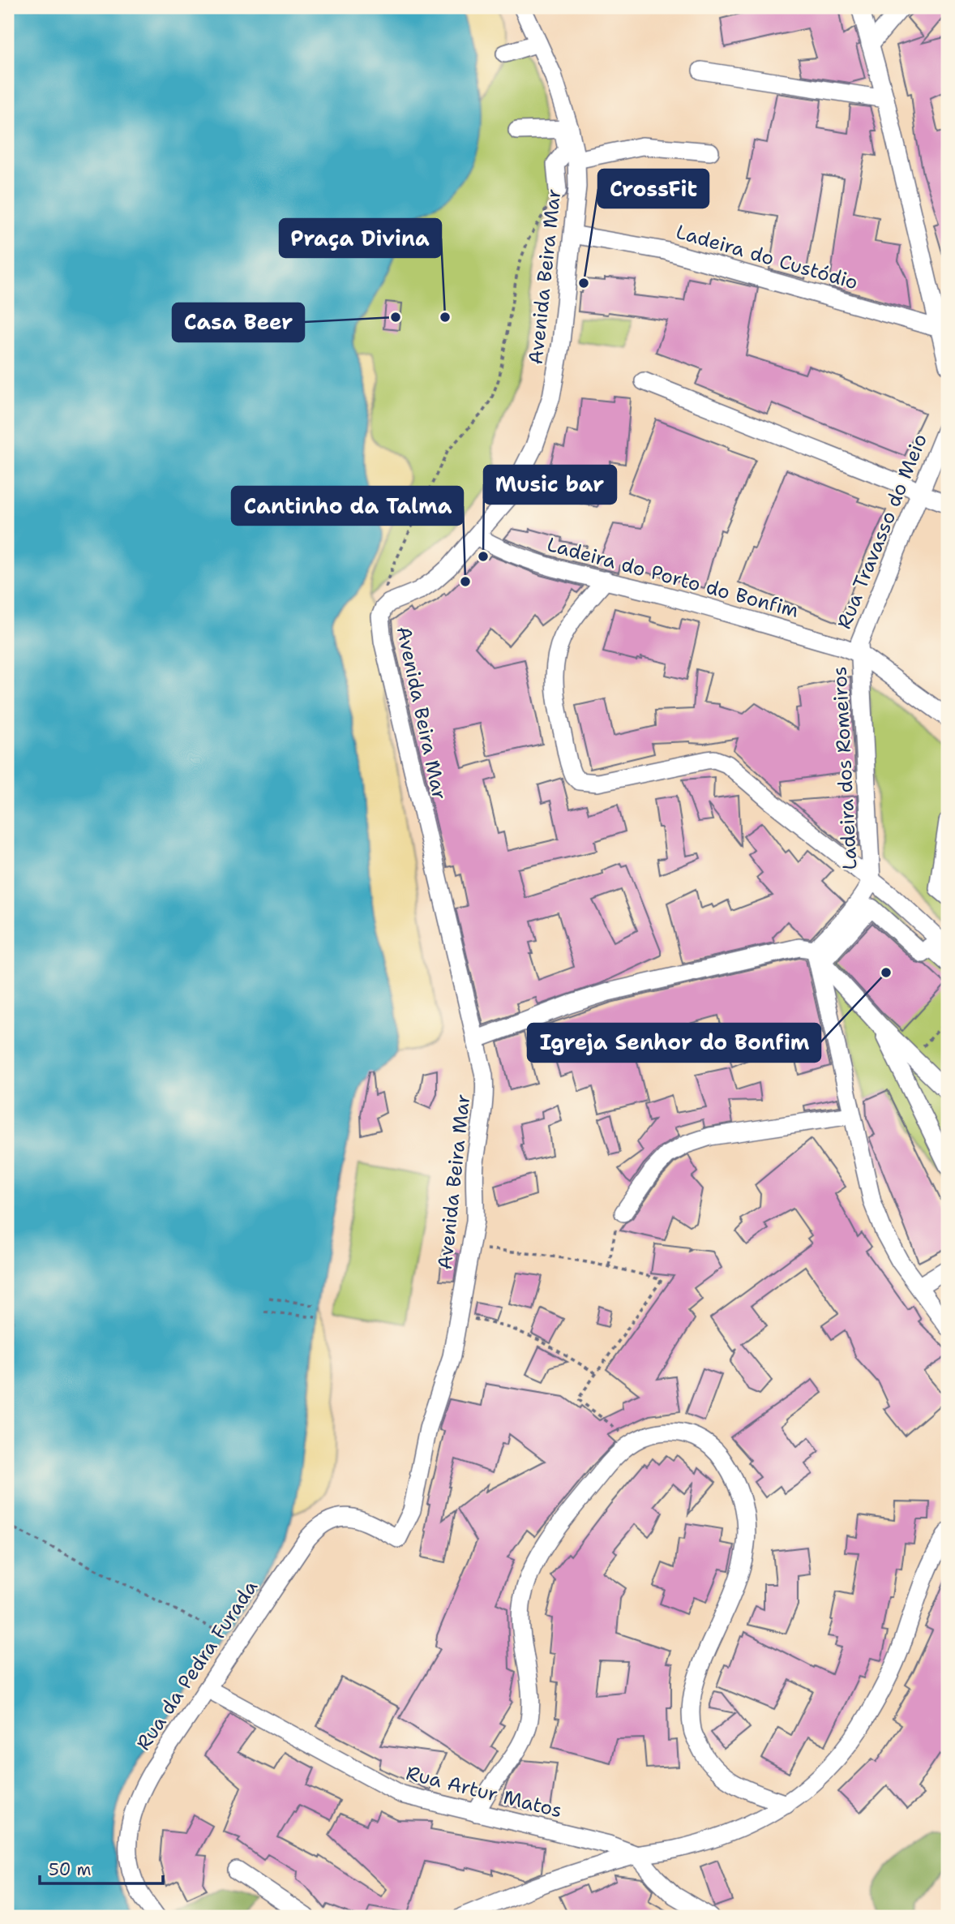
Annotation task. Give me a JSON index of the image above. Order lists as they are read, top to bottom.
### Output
{
  "streets": {
    "street": [
      "Ladeira do Custódio",
      "Avenida Beira Mar",
      "Rua Travasso do Meio",
      "Ladeira do Porto do Bonfim",
      "Ladeira dos Romeiros",
      "Rua da Pedra Furada",
      "Rua Artur Matos"
    ]
  },
  "crossings": [
    ["Ladeira do Custódio", "Avenida Beira Mar"],
    ["Avenida Beira Mar", "Ladeira do Porto do Bonfim"],
    ["Avenida Beira Mar", "Rua da Pedra Furada"],
    ["Rua Travasso do Meio", "Ladeira do Porto do Bonfim"],
    ["Rua Travasso do Meio", "Ladeira dos Romeiros"],
    ["Ladeira do Porto do Bonfim", "Ladeira dos Romeiros"],
    ["Rua da Pedra Furada", "Rua Artur Matos"]
  ],
  "places": [
    "CrossFit",
    "Casa Beer",
    "Praça Divina",
    "Music bar",
    "Cantinho da Talma",
    "Igreja Senhor do Bonfim"
  ],
  "scale_bar": "50 m"
}
